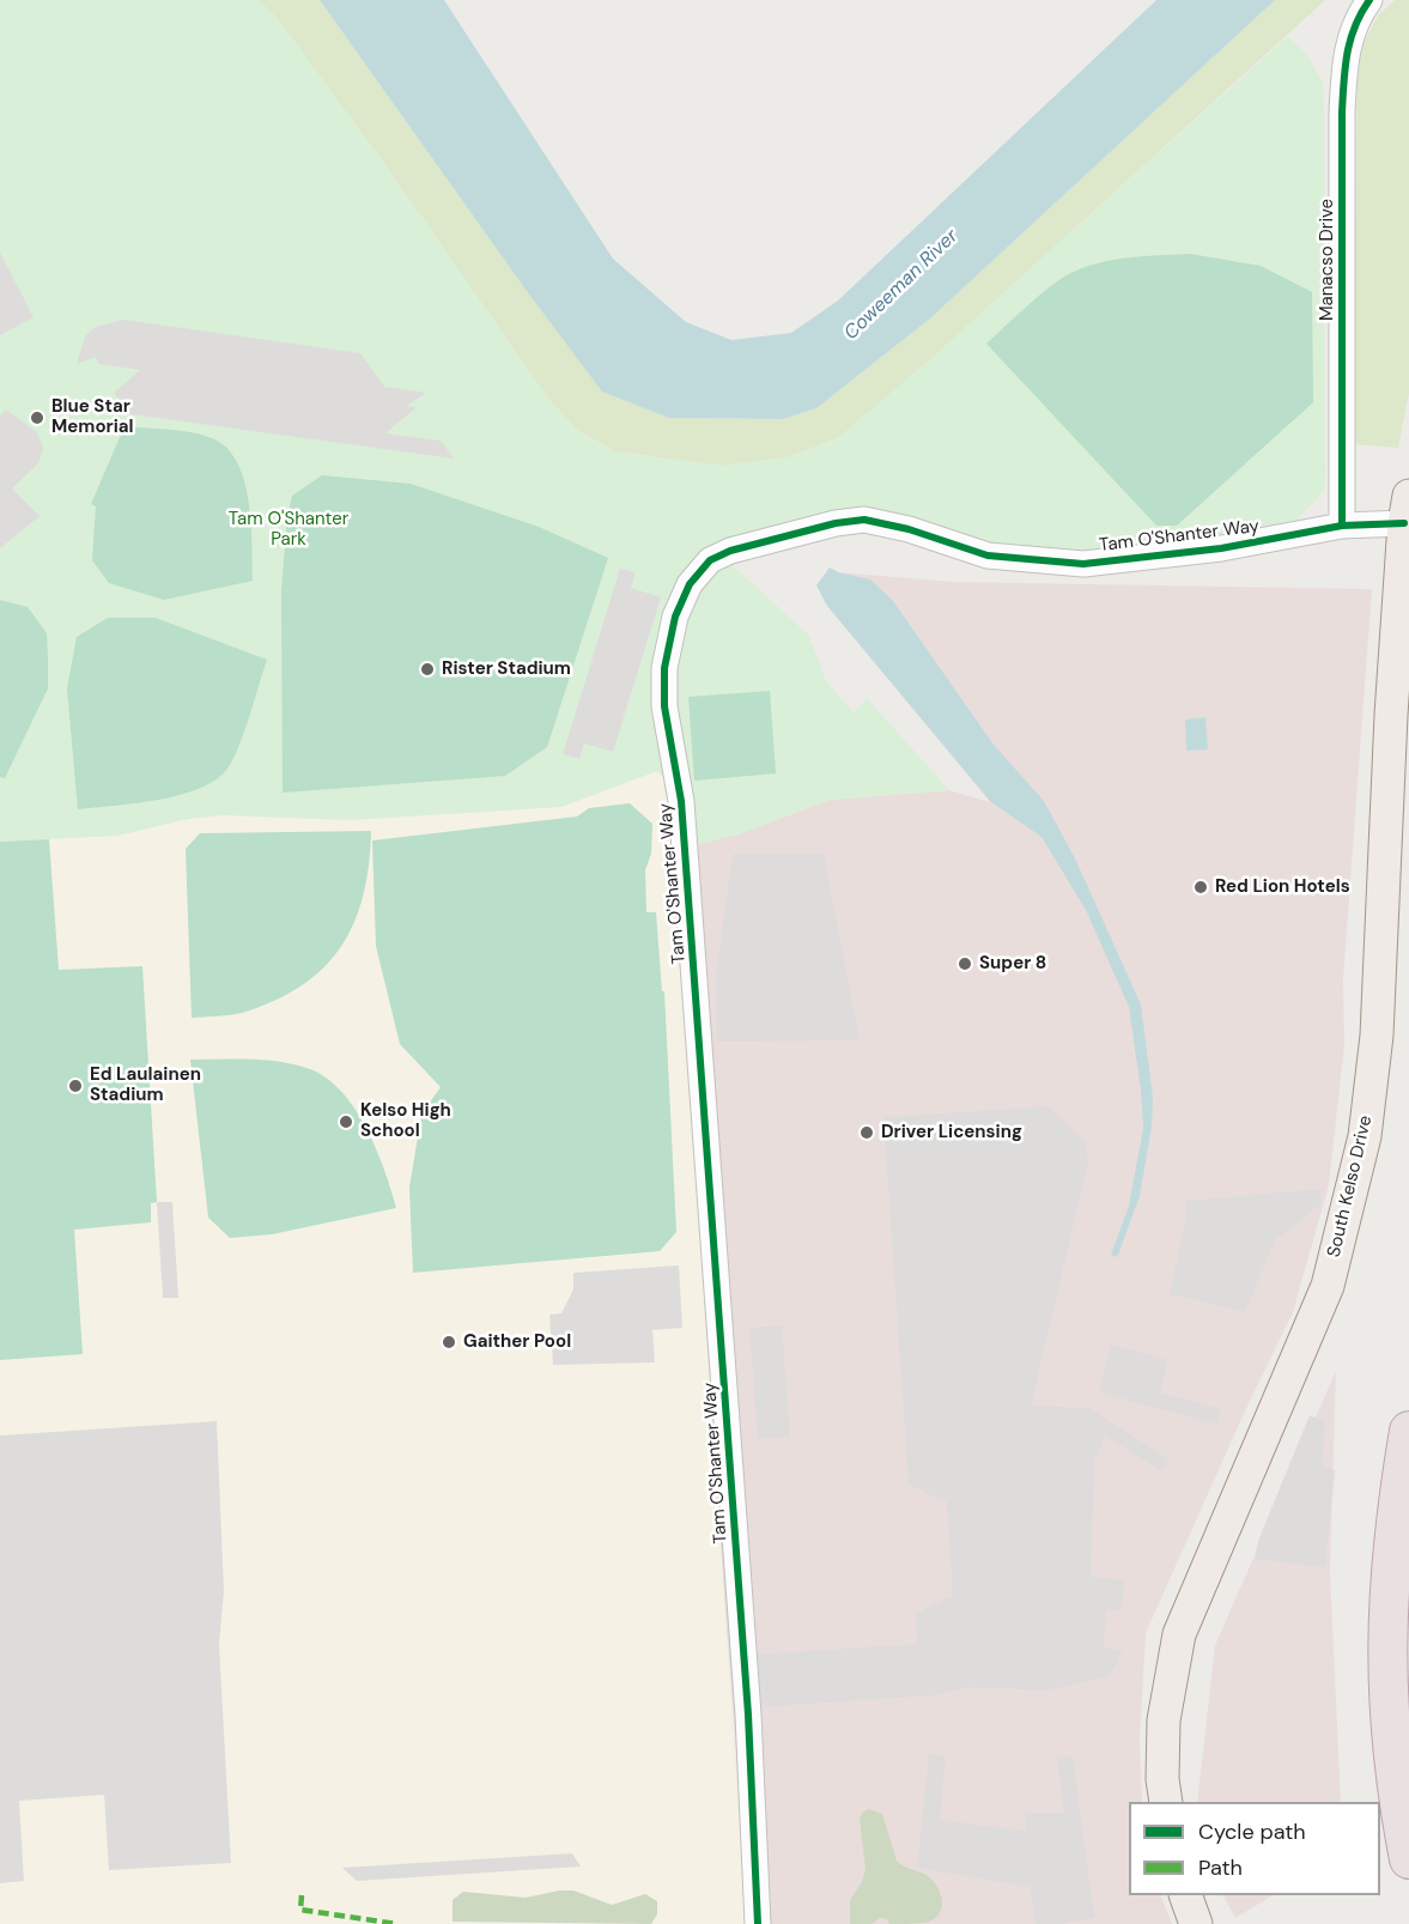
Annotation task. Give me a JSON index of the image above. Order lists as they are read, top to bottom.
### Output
{
  "streets": {
    "main road": ["South Kelso Drive"],
    "street": ["Manacso Drive", "Tam O'Shanter Way"]
  },
  "crossings": [
    ["Manacso Drive", "Tam O'Shanter Way"],
    ["Tam O'Shanter Way", "South Kelso Drive"]
  ],
  "water": ["Coweeman River"],
  "parks": ["Tam O'Shanter Park"],
  "places": [
    "Blue Star Memorial",
    "Rister Stadium",
    "Red Lion Hotels",
    "Super 8",
    "Ed Laulainen Stadium",
    "Kelso High School",
    "Driver Licensing",
    "Gaither Pool"
  ],
  "legend": ["Cycle path", "Path"]
}
